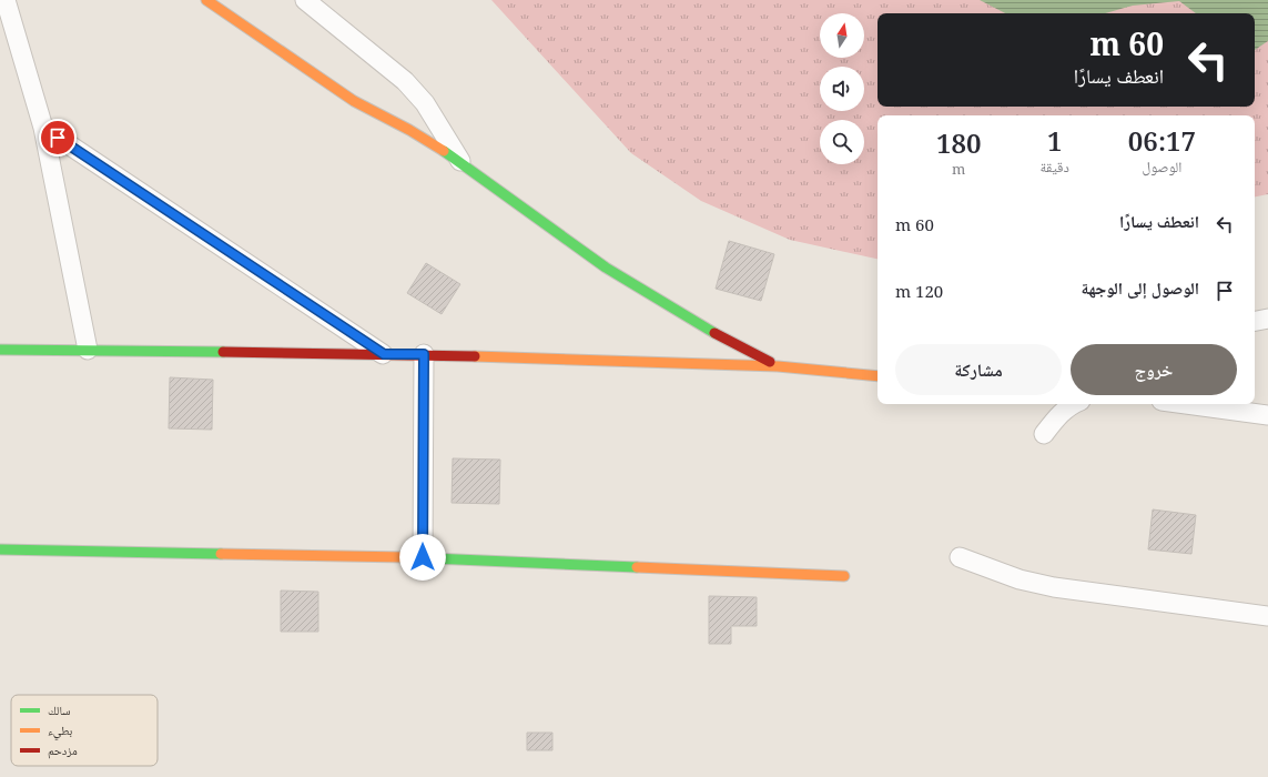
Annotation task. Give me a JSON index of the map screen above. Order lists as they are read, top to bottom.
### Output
{
  "legend": ["سالك", "بطيء", "مزدحم"],
  "north": "top",
  "page": {
    "turn": ["60 m", "انعطف يسارًا"],
    "eta": [
      "06:17",
      "الوصول",
      "1",
      "دقيقة",
      "180",
      "m"
    ],
    "list": [
      {
        "name": "انعطف يسارًا",
        "value": "60 m"
      },
      {
        "name": "الوصول إلى الوجهة",
        "value": "120 m"
      }
    ],
    "buttons": ["خروج", "مشاركة"]
  }
}
